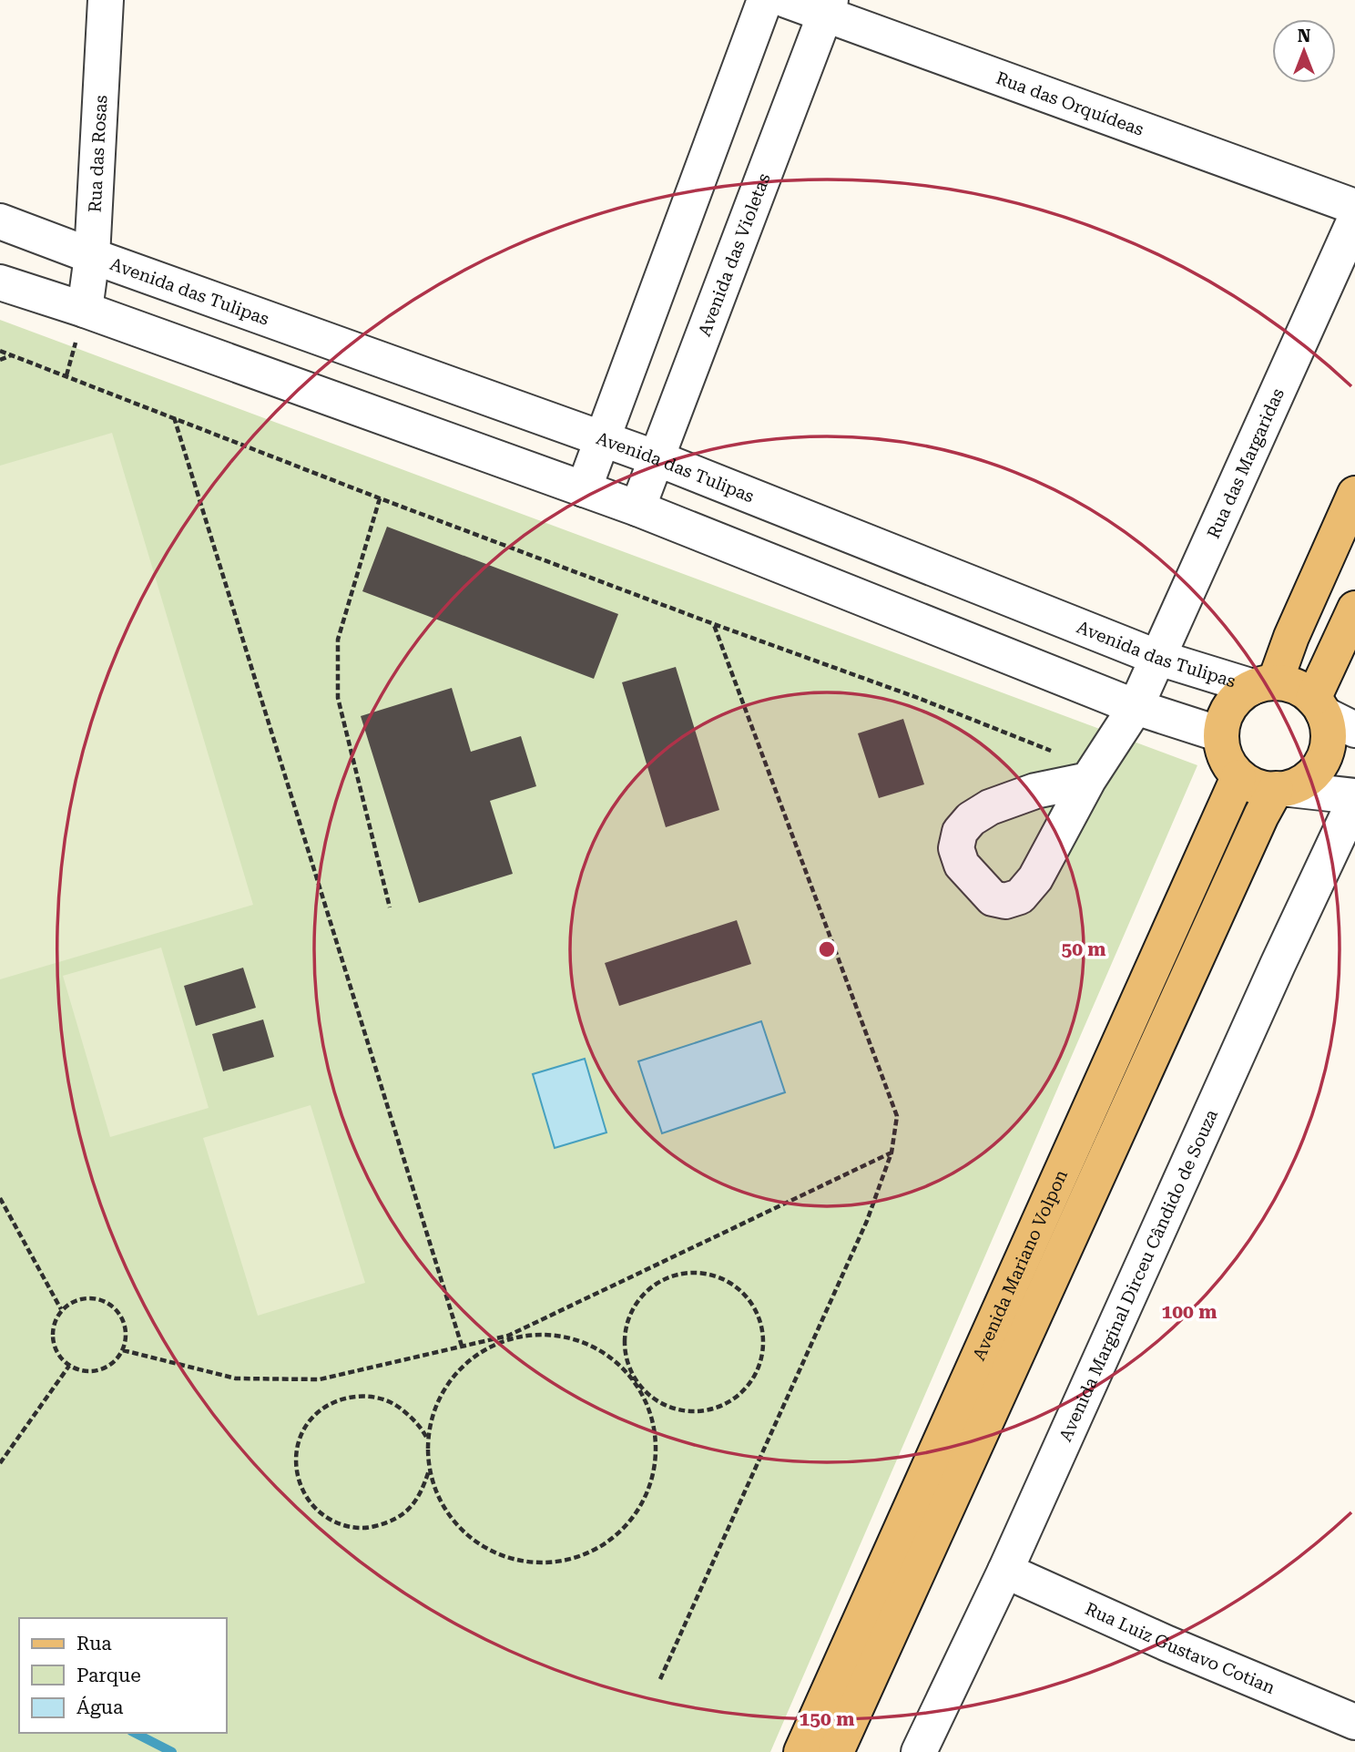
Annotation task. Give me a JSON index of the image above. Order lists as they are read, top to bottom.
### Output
{
  "streets": {
    "main road": ["Avenida Mariano Volpon"],
    "street": [
      "Rua das Orquídeas",
      "Rua das Rosas",
      "Avenida das Violetas",
      "Avenida das Tulipas",
      "Rua das Margaridas",
      "Avenida Marginal Dirceu Cândido de Souza",
      "Rua Luiz Gustavo Cotian"
    ]
  },
  "crossings": [
    ["Rua das Orquídeas", "Avenida das Violetas"],
    ["Rua das Rosas", "Avenida das Tulipas"],
    ["Avenida das Violetas", "Avenida das Tulipas"],
    ["Avenida das Tulipas", "Rua das Margaridas"],
    ["Avenida das Tulipas", "Avenida Mariano Volpon"],
    ["Avenida Marginal Dirceu Cândido de Souza", "Rua Luiz Gustavo Cotian"]
  ],
  "legend": ["Rua", "Parque", "Água"],
  "north": "top",
  "rings": ["50 m", "100 m", "150 m"]
}
